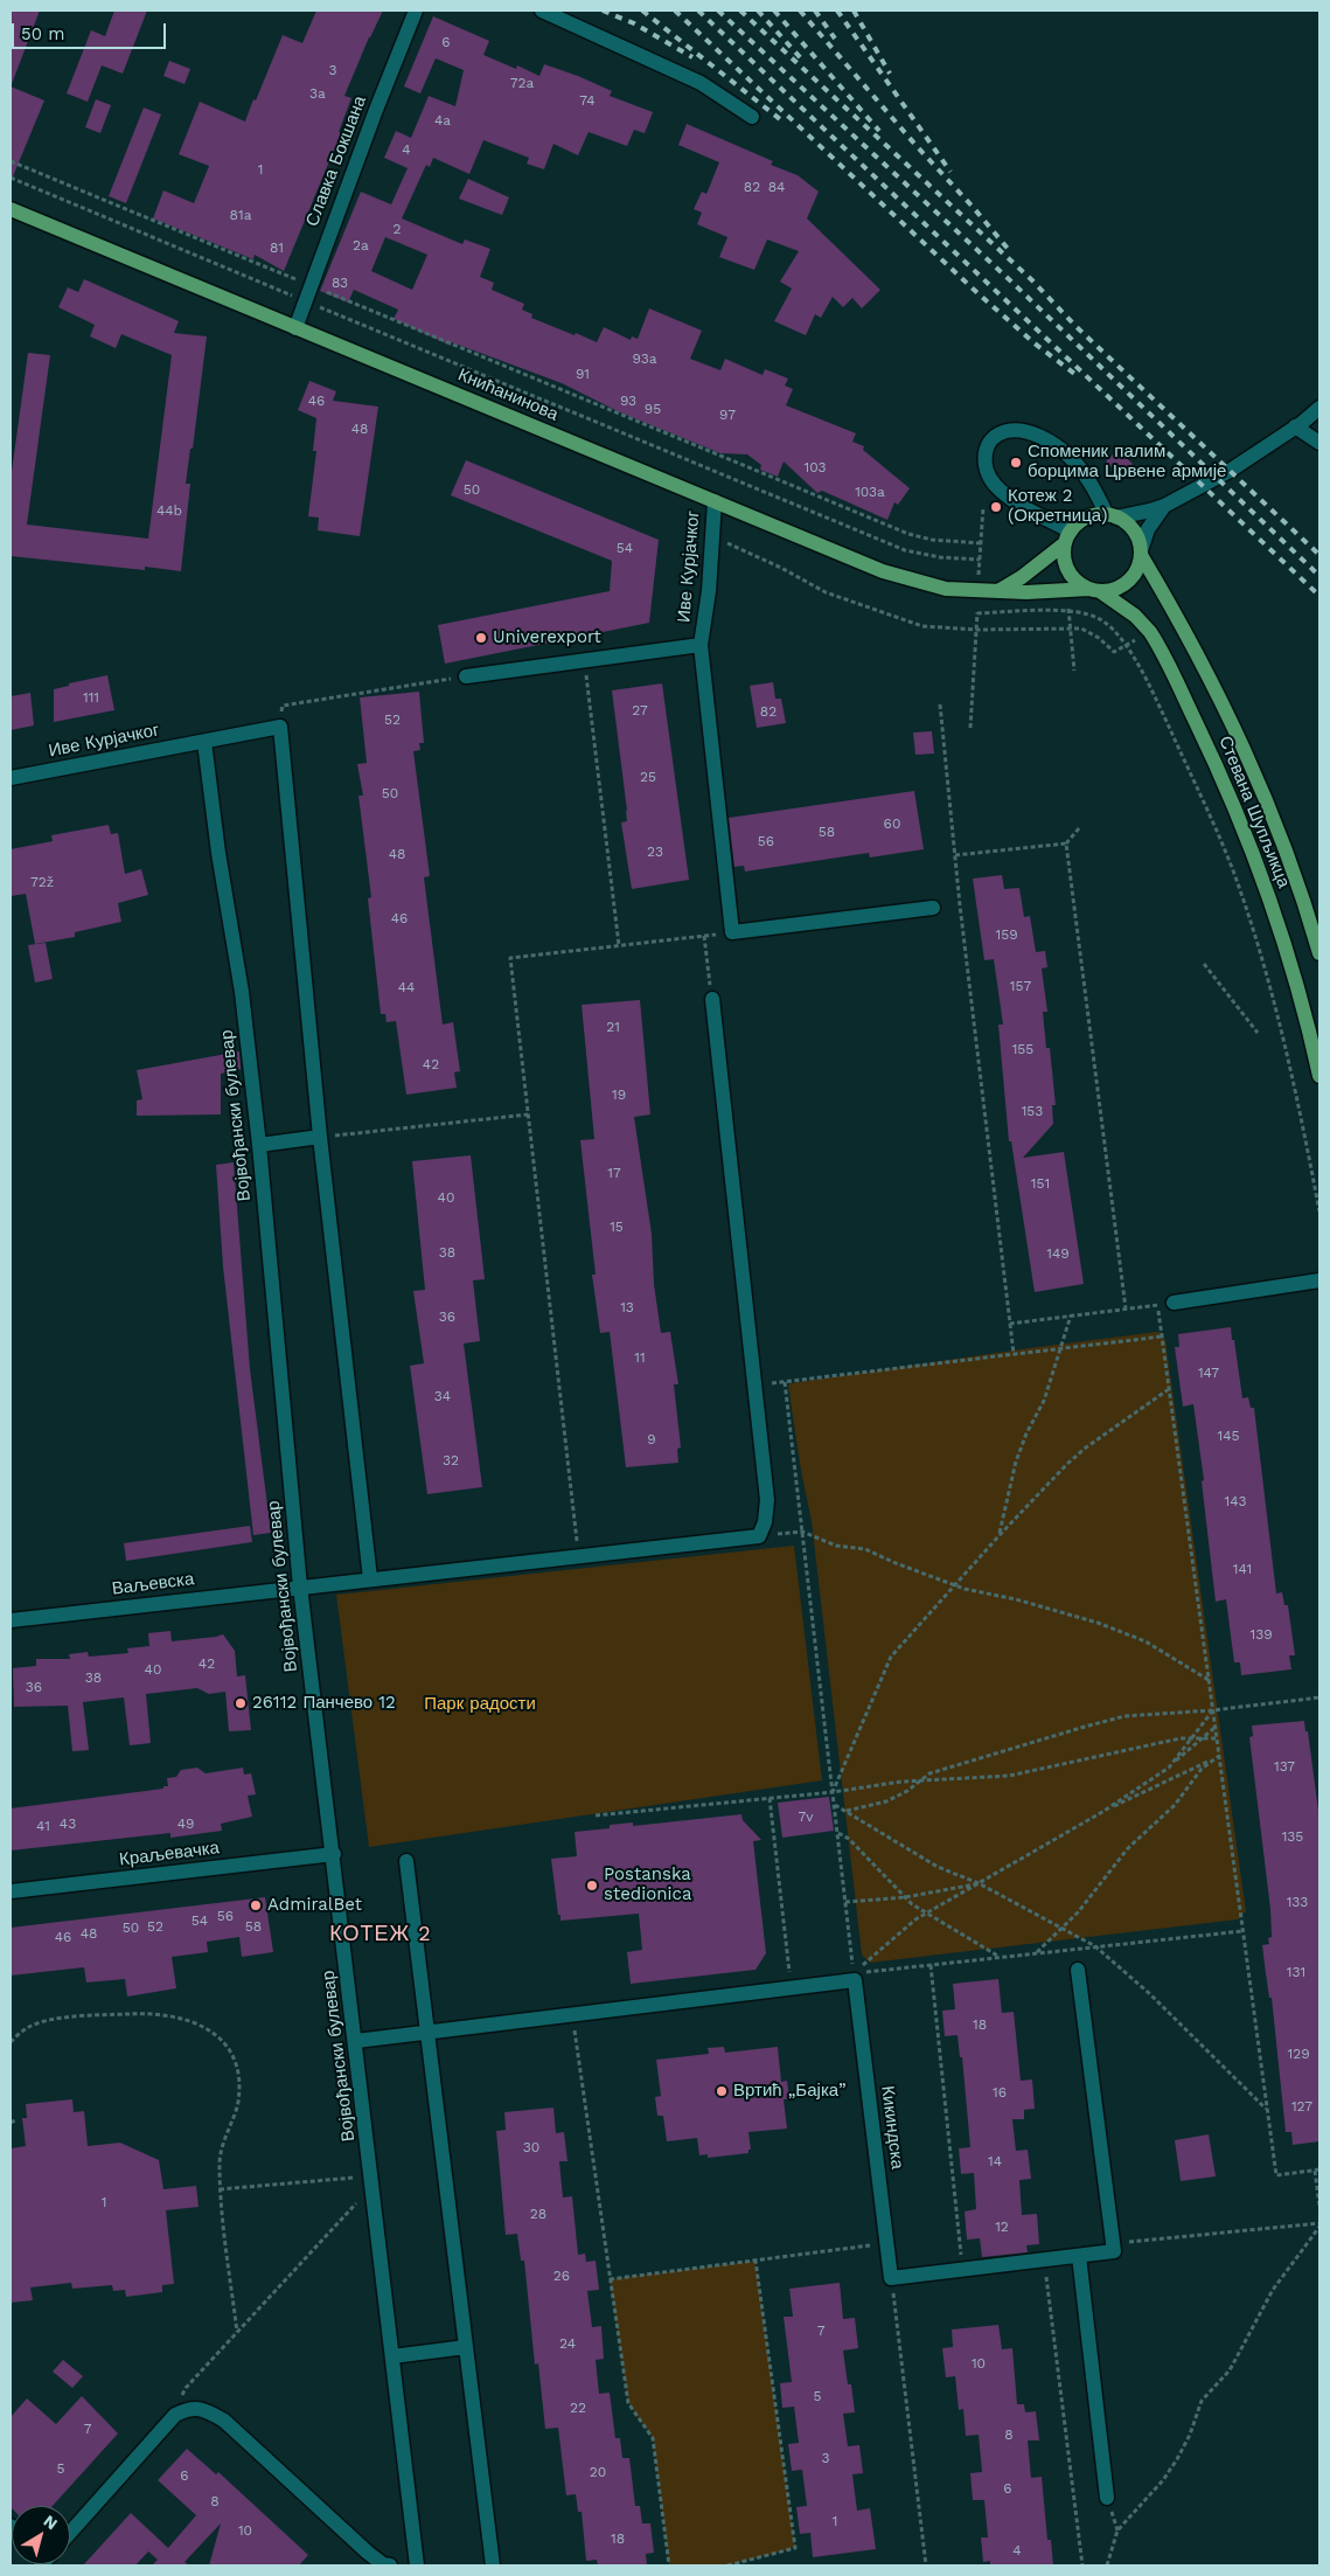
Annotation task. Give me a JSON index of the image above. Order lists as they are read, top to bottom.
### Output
{
  "streets": {
    "main road": ["Книћанинова", "Стевана Шупљикца"],
    "street": [
      "Славка Бокшана",
      "Иве Курјачког",
      "Војвођански булевар",
      "Ваљевска",
      "Краљевачка",
      "Кикиндска"
    ]
  },
  "crossings": [
    ["Славка Бокшана", "Книћанинова"],
    ["Книћанинова", "Иве Курјачког"],
    ["Книћанинова", "Стевана Шупљикца"],
    ["Иве Курјачког", "Војвођански булевар"],
    ["Војвођански булевар", "Ваљевска"],
    ["Војвођански булевар", "Краљевачка"]
  ],
  "districts": ["КОТЕЖ 2"],
  "parks": ["Парк радости"],
  "places": [
    "Споменик палим борцима Црвене армије",
    "Котеж 2 (Окретница)",
    "Univerexport",
    "26112 Панчево 12",
    "Postanska stedionica",
    "AdmiralBet",
    "Вртић „Бајка”"
  ],
  "house_numbers": [
    "6",
    "3",
    "72a",
    "3a",
    "74",
    "4a",
    "4",
    "1",
    "82",
    "84",
    "81a",
    "2",
    "2a",
    "81",
    "83",
    "93a",
    "91",
    "46",
    "93",
    "95",
    "97",
    "48",
    "103",
    "50",
    "103a",
    "44b",
    "54",
    "111",
    "27",
    "82",
    "52",
    "25",
    "50",
    "60",
    "58",
    "56",
    "23",
    "48",
    "72ž",
    "46",
    "159",
    "157",
    "44",
    "21",
    "155",
    "42",
    "19",
    "153",
    "17",
    "151",
    "40",
    "15",
    "38",
    "149",
    "13",
    "36",
    "11",
    "147",
    "34",
    "145",
    "9",
    "32",
    "143",
    "141",
    "139",
    "42",
    "40",
    "38",
    "36",
    "137",
    "7v",
    "43",
    "49",
    "41",
    "135",
    "133",
    "56",
    "54",
    "52",
    "58",
    "50",
    "48",
    "46",
    "131",
    "18",
    "129",
    "16",
    "127",
    "30",
    "14",
    "1",
    "28",
    "12",
    "26",
    "7",
    "24",
    "10",
    "5",
    "22",
    "7",
    "8",
    "3",
    "5",
    "20",
    "6",
    "6",
    "8",
    "1",
    "10",
    "18",
    "4"
  ],
  "scale_bar": "50 m",
  "north": "top right"
}
